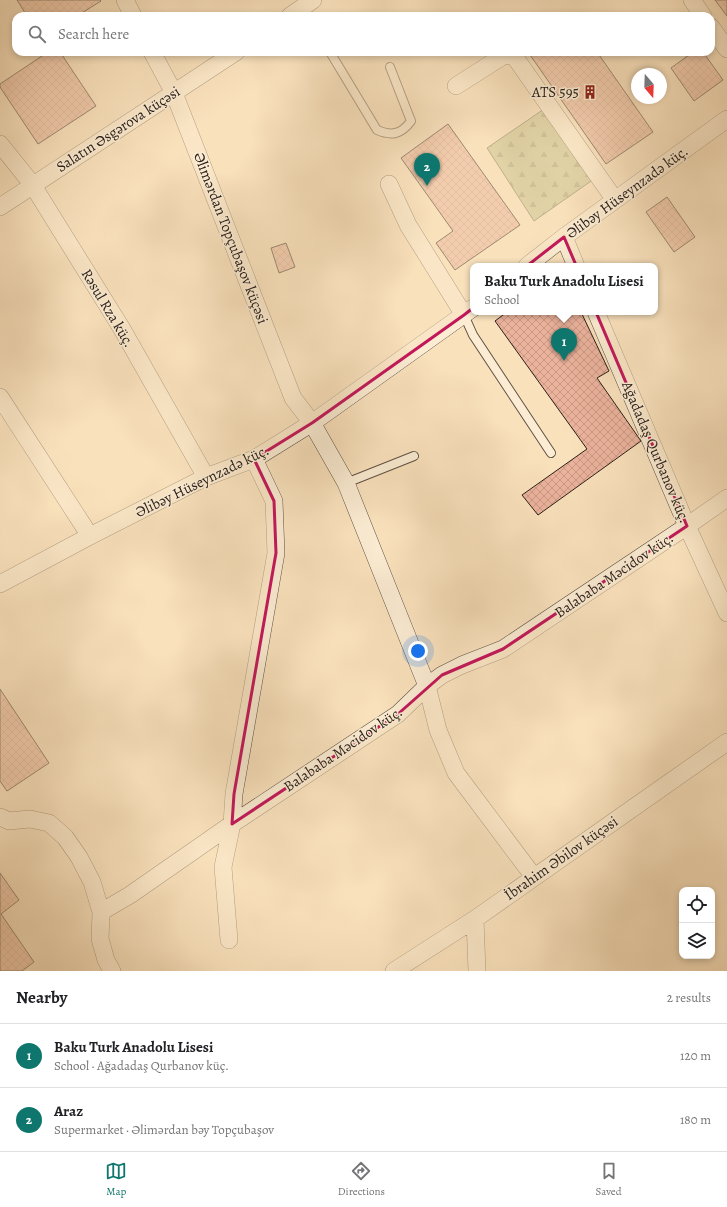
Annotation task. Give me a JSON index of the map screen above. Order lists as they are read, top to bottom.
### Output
{
  "streets": {
    "street": [
      "Salatın Əsgərova küçəsi",
      "Əlibəy Hüseynzadə küç.",
      "Əlimərdan Topçubaşov küçəsi",
      "Rəsul Rza küç.",
      "Ağadadaş Qurbanov küç.",
      "Balababa Məcidov küç.",
      "İbrahim Əbilov küçəsi"
    ]
  },
  "crossings": [
    ["Salatın Əsgərova küçəsi", "Əlimərdan Topçubaşov küçəsi"],
    ["Salatın Əsgərova küçəsi", "Rəsul Rza küç."],
    ["Əlibəy Hüseynzadə küç.", "Əlimərdan Topçubaşov küçəsi"],
    ["Əlibəy Hüseynzadə küç.", "Rəsul Rza küç."],
    ["Əlimərdan Topçubaşov küçəsi", "Balababa Məcidov küç."],
    ["Əlimərdan Topçubaşov küçəsi", "İbrahim Əbilov küçəsi"],
    ["Ağadadaş Qurbanov küç.", "Balababa Məcidov küç."]
  ],
  "places": {
    "building": ["ATS 595"]
  },
  "north": "bottom",
  "page": {
    "search": "Search here",
    "pins": ["2", "1"],
    "popup": ["Baku Turk Anadolu Lisesi", "School"],
    "heading": ["Nearby", "2 results"],
    "list": [
      {
        "mark": "1",
        "name": "Baku Turk Anadolu Lisesi",
        "note": "School · Ağadadaş Qurbanov küç.",
        "value": "120 m"
      },
      {
        "mark": "2",
        "name": "Araz",
        "note": "Supermarket · Əlimərdan bəy Topçubaşov",
        "value": "180 m"
      }
    ],
    "nav": ["Map", "Directions", "Saved"]
  }
}
